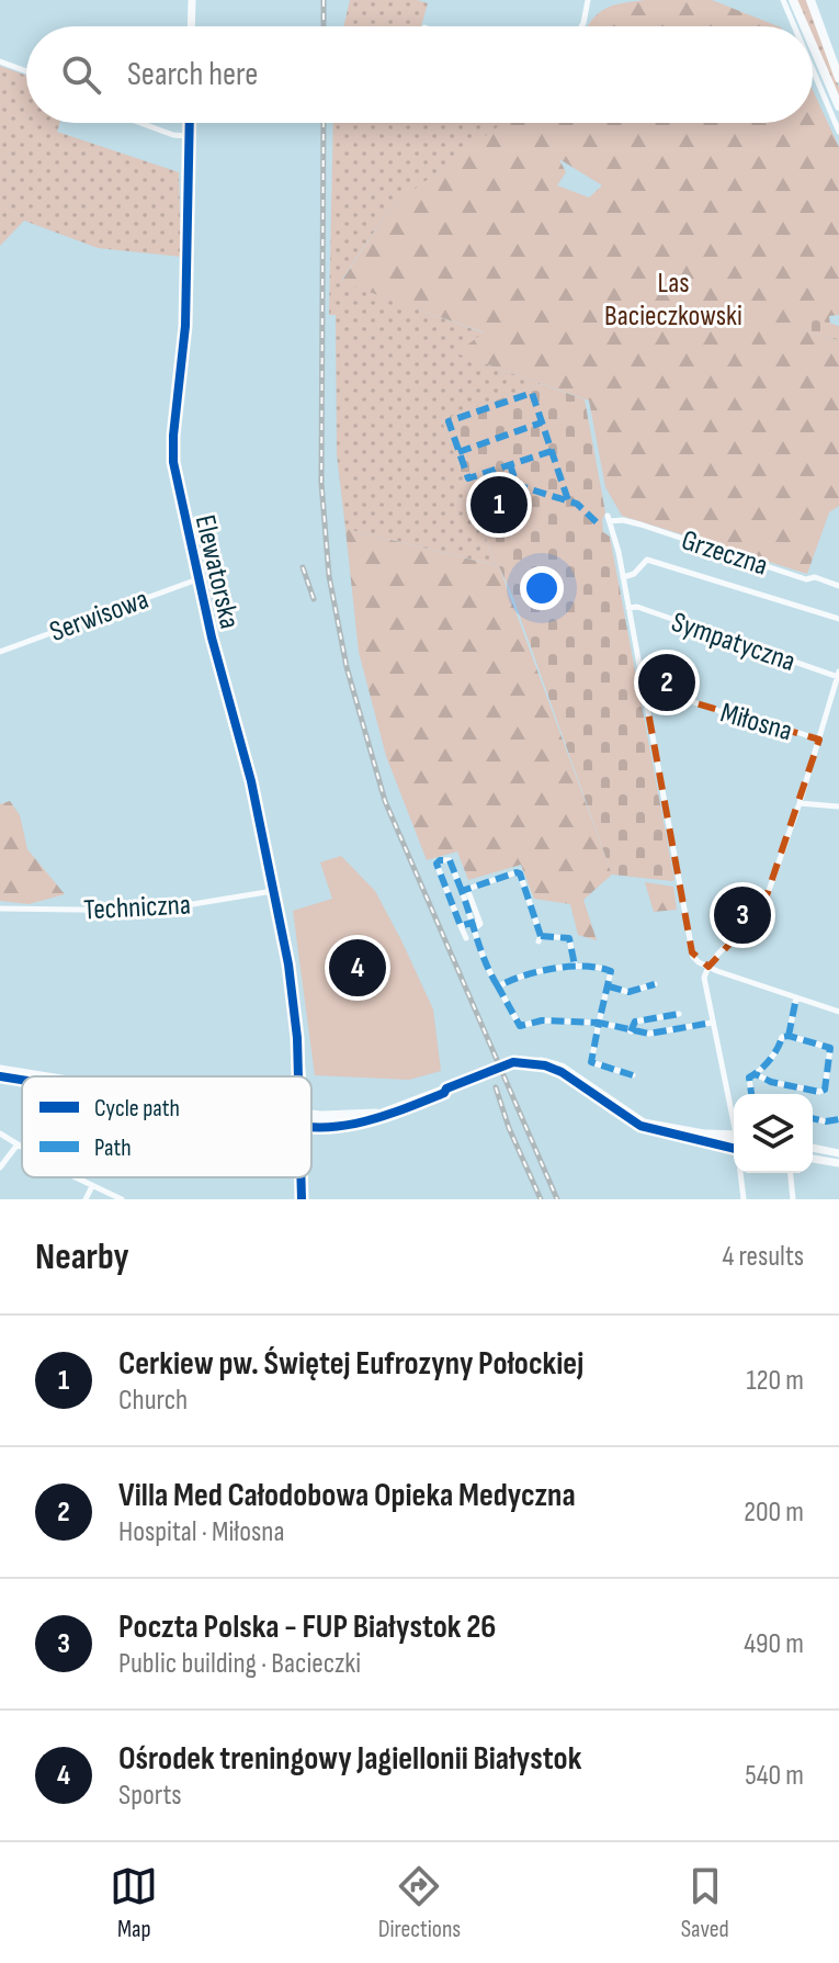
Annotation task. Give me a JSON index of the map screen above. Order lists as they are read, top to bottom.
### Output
{
  "streets": {
    "street": [
      "Grzeczna",
      "Elewatorska",
      "Serwisowa",
      "Sympatyczna",
      "Miłosna",
      "Techniczna"
    ]
  },
  "crossings": [
    ["Elewatorska", "Serwisowa"],
    ["Elewatorska", "Techniczna"]
  ],
  "parks": ["Las Bacieczkowski"],
  "legend": ["Cycle path", "Path"],
  "page": {
    "search": "Search here",
    "pins": [
      "1",
      "2",
      "3",
      "4"
    ],
    "heading": ["Nearby", "4 results"],
    "list": [
      {
        "mark": "1",
        "name": "Cerkiew pw. Świętej Eufrozyny Połockiej",
        "note": "Church",
        "value": "120 m"
      },
      {
        "mark": "2",
        "name": "Villa Med Całodobowa Opieka Medyczna",
        "note": "Hospital · Miłosna",
        "value": "200 m"
      },
      {
        "mark": "3",
        "name": "Poczta Polska - FUP Białystok 26",
        "note": "Public building · Bacieczki",
        "value": "490 m"
      },
      {
        "mark": "4",
        "name": "Ośrodek treningowy Jagiellonii Białystok",
        "note": "Sports",
        "value": "540 m"
      }
    ],
    "nav": ["Map", "Directions", "Saved"]
  }
}
